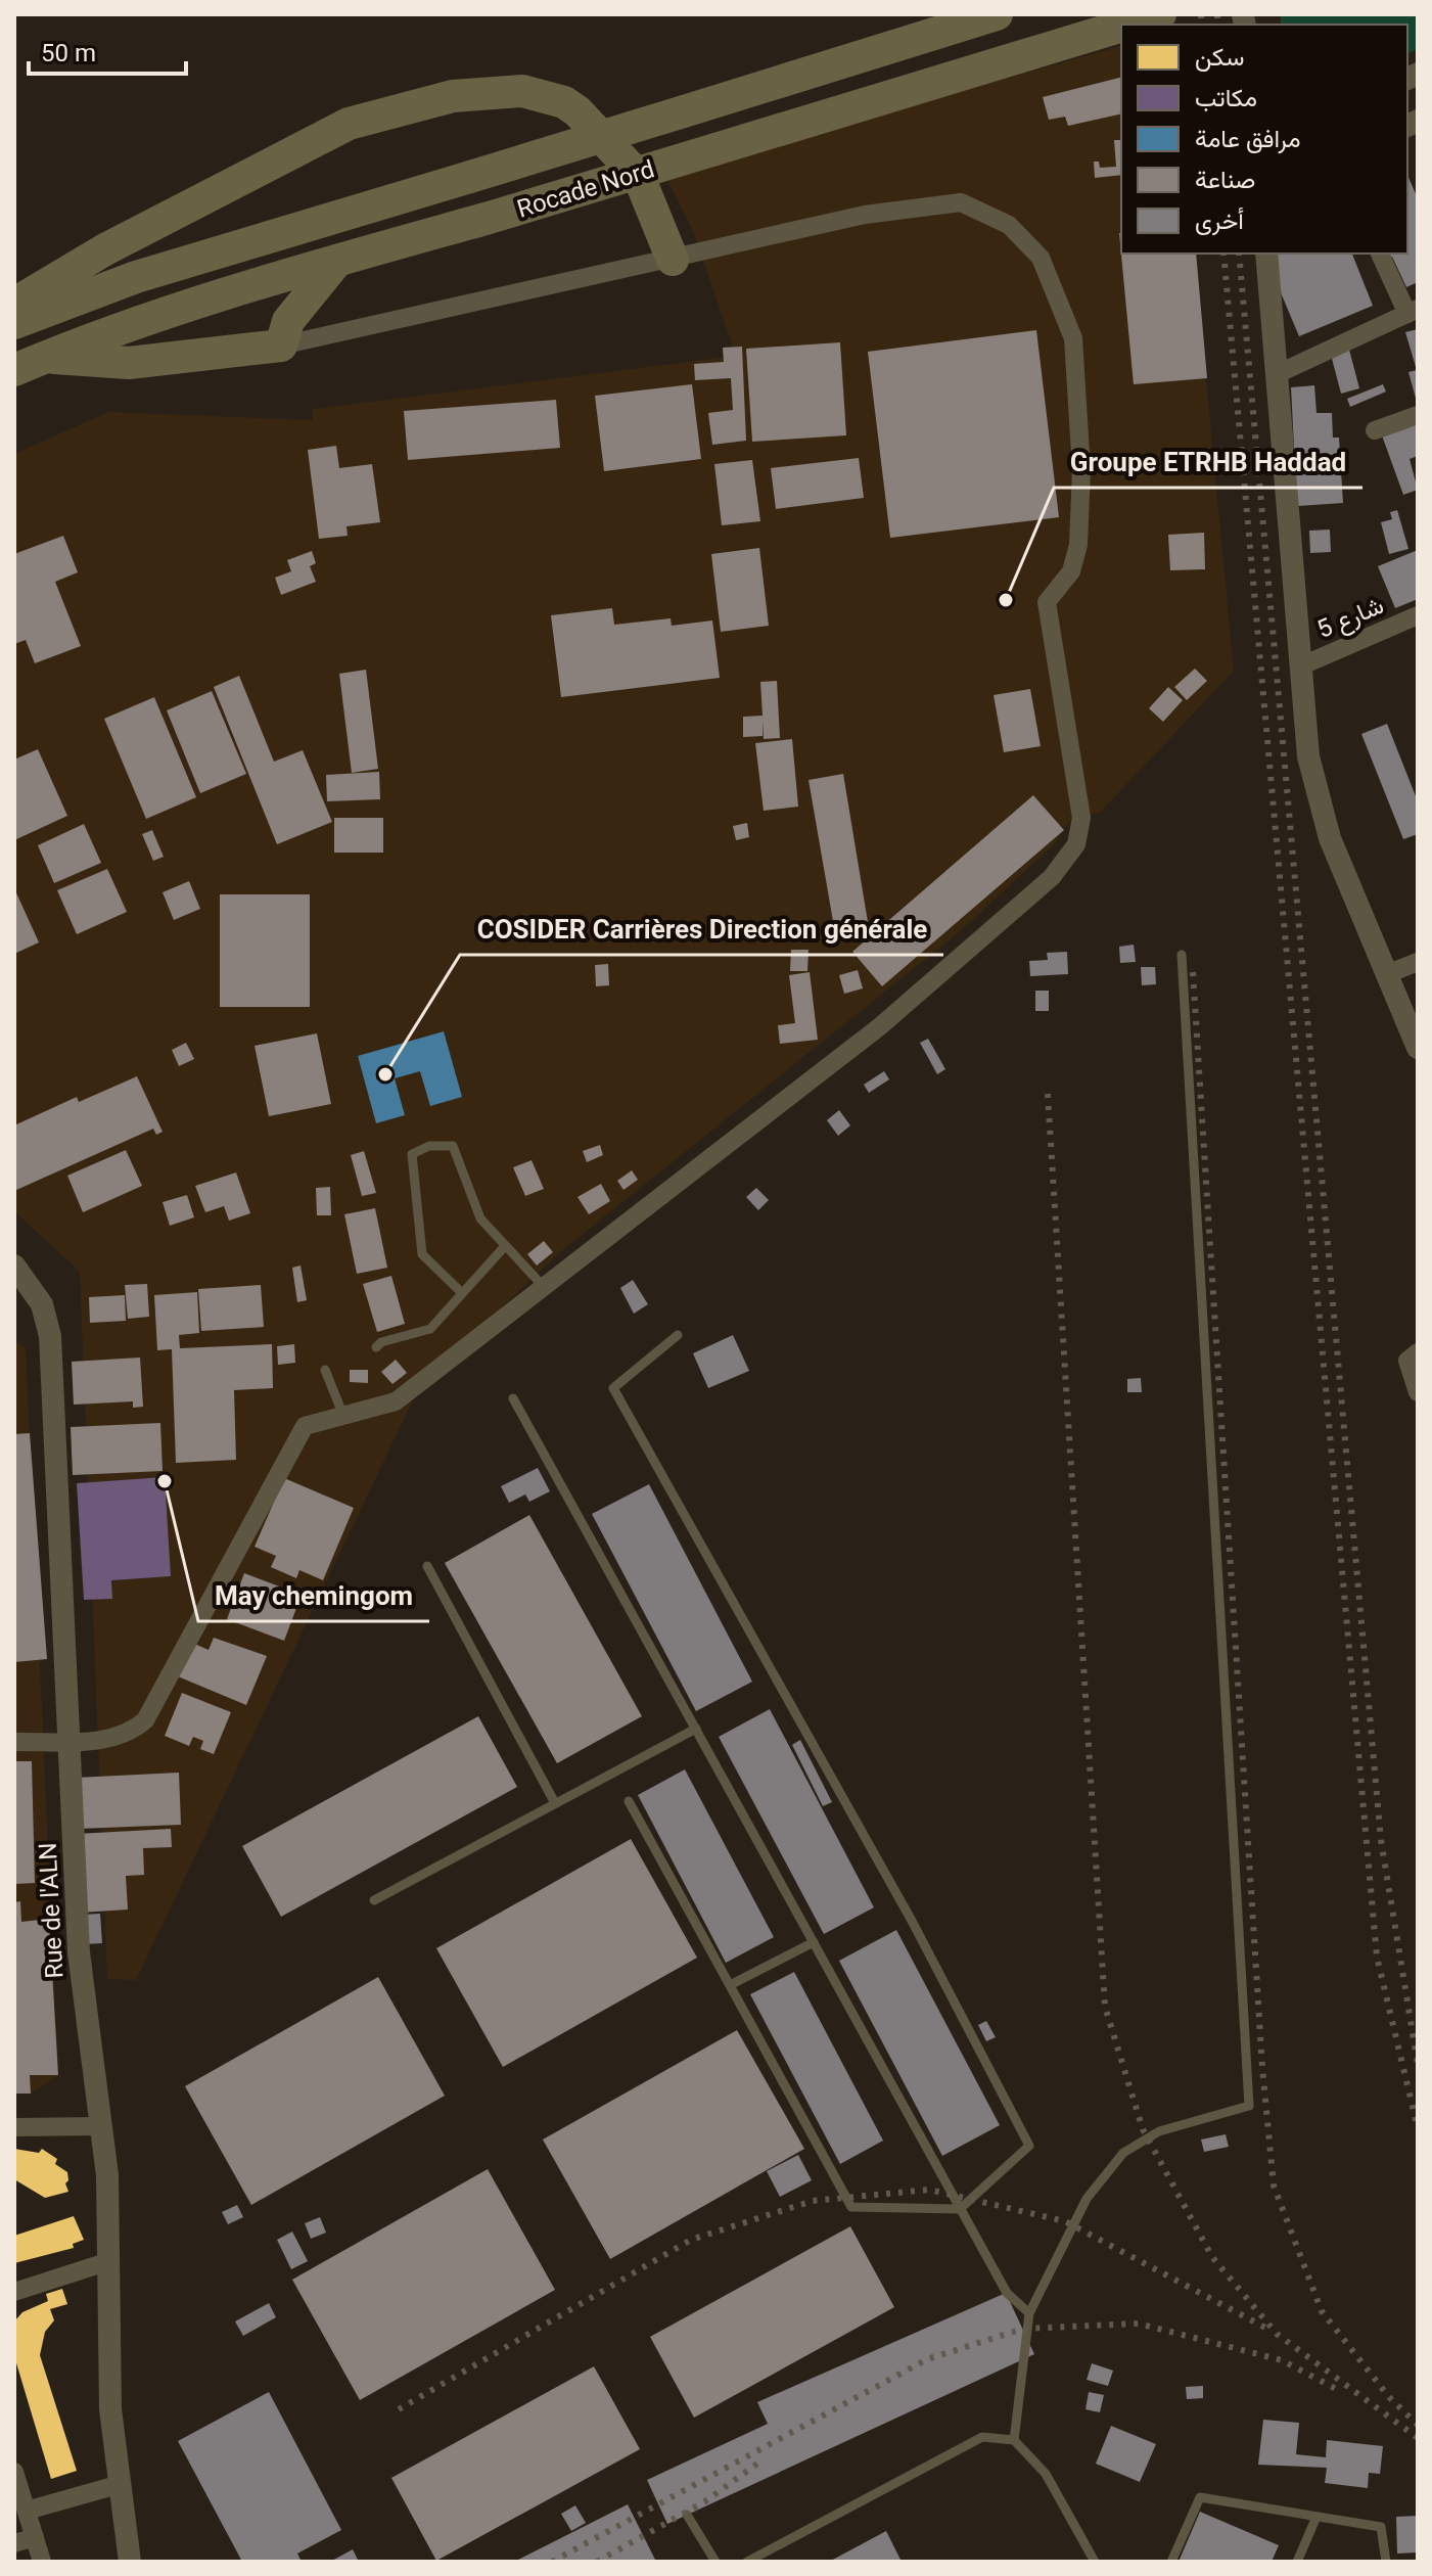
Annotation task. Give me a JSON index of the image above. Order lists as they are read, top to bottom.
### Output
{
  "streets": {
    "highway": ["Rocade Nord"],
    "street": ["شارع 5", "Rue de l'ALN"]
  },
  "places": ["Groupe ETRHB Haddad", "COSIDER Carrières Direction générale", "May chemingom"],
  "legend": [
    "سكن",
    "مكاتب",
    "مرافق عامة",
    "صناعة",
    "أخرى"
  ],
  "scale_bar": "50 m"
}
